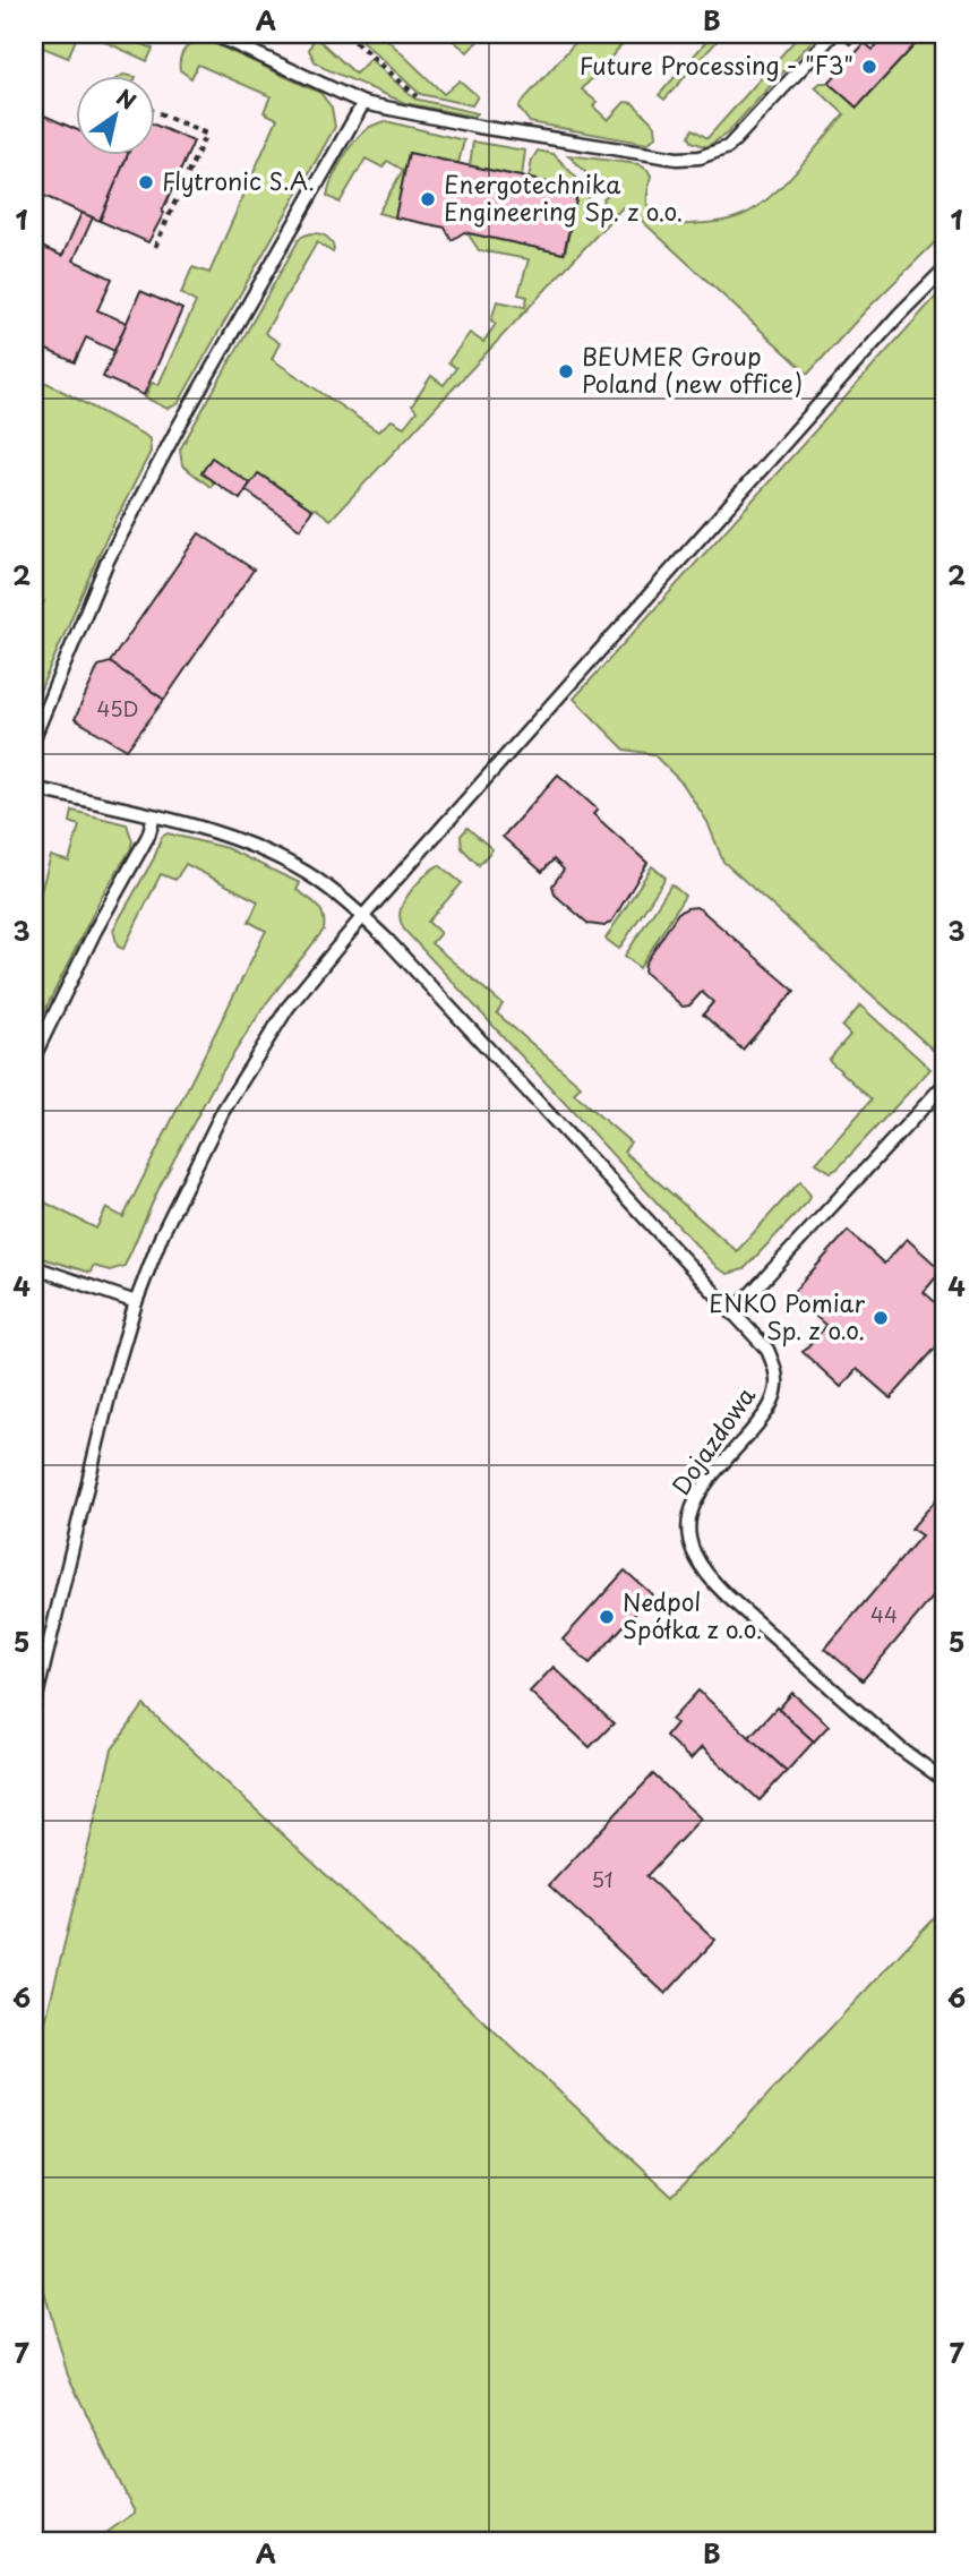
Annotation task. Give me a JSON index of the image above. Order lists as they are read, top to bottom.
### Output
{
  "streets": {
    "lane": ["Dojazdowa"]
  },
  "places": [
    "Future Processing - \"F3\"",
    "Flytronic S.A.",
    "Energotechnika Engineering Sp. z o.o.",
    "BEUMER Group Poland (new office)",
    "ENKO Pomiar Sp. z o.o.",
    "Nedpol Spółka z o.o."
  ],
  "house_numbers": ["45D", "44", "51"],
  "north": "top right",
  "grid": {
    "columns": ["A", "B"],
    "rows": [
      "1",
      "2",
      "3",
      "4",
      "5",
      "6",
      "7"
    ]
  }
}
